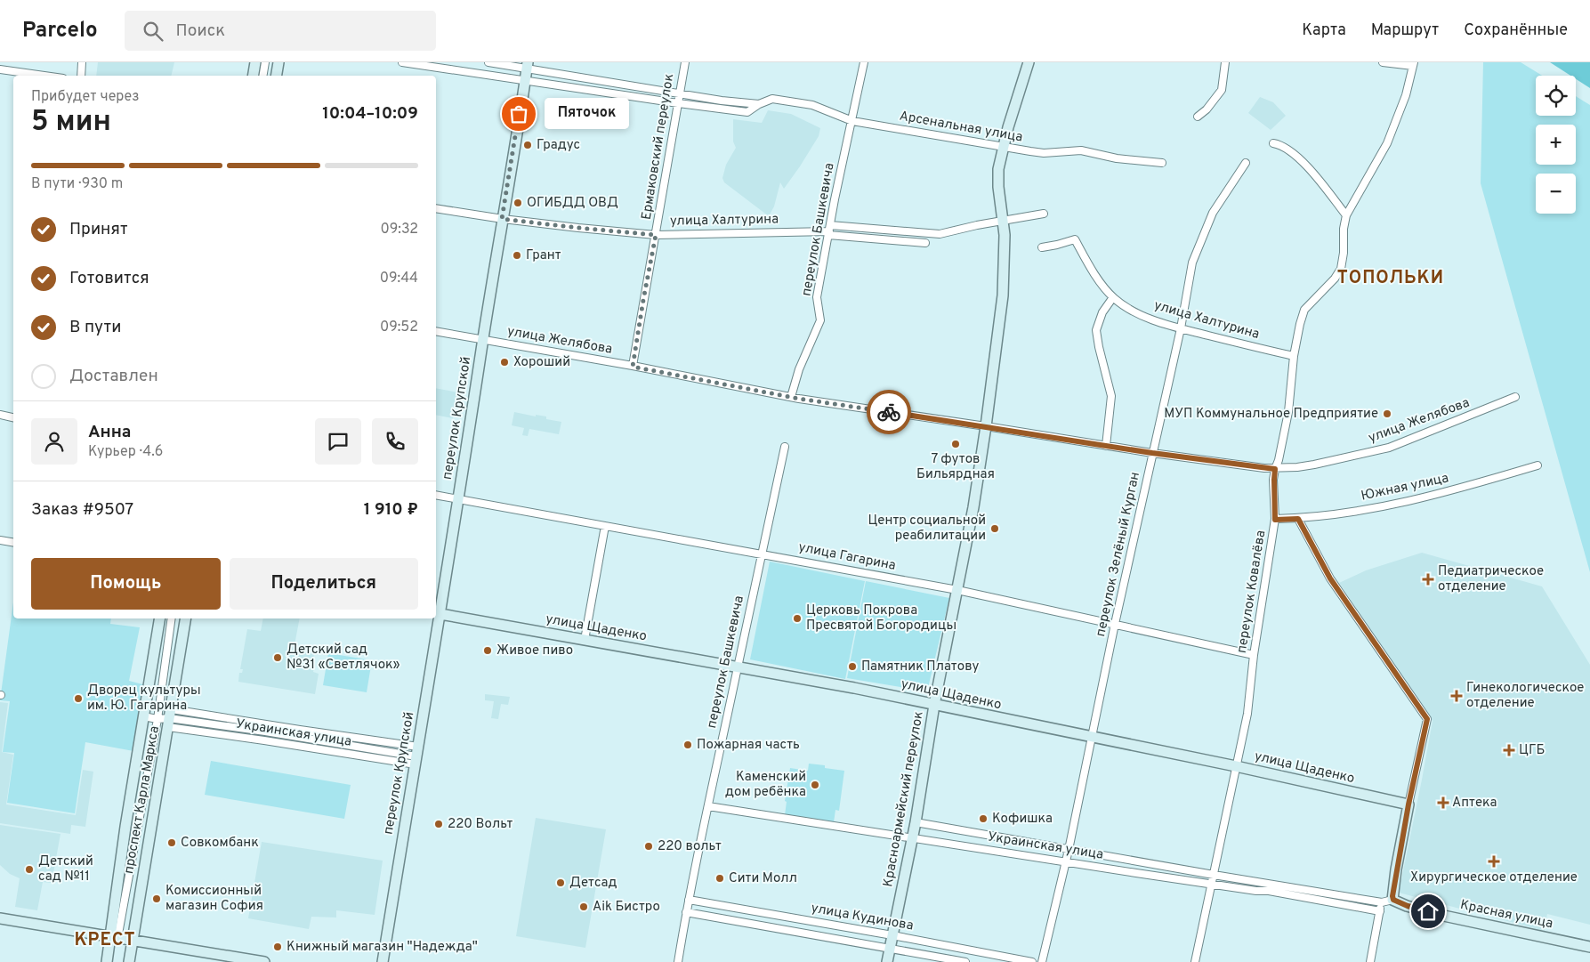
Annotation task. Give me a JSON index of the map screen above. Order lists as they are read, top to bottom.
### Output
{
  "streets": {
    "street": [
      "Арсенальная улица",
      "Ермаковский переулок",
      "улица Халтурина",
      "переулок Башкевича",
      "улица Желябова",
      "переулок Крупской",
      "Южная улица",
      "переулок Зелёный Курган",
      "улица Гагарина",
      "переулок Ковалёва",
      "улица Щаденко",
      "Украинская улица",
      "Красноармейский переулок",
      "проспект Карла Маркса",
      "Красная улица",
      "улица Кудинова"
    ]
  },
  "crossings": [
    ["Арсенальная улица", "Ермаковский переулок"],
    ["Арсенальная улица", "переулок Башкевича"],
    ["Арсенальная улица", "переулок Крупской"],
    ["Арсенальная улица", "Красноармейский переулок"],
    ["Ермаковский переулок", "улица Халтурина"],
    ["Ермаковский переулок", "улица Желябова"],
    ["улица Халтурина", "переулок Башкевича"],
    ["улица Халтурина", "переулок Крупской"],
    ["улица Халтурина", "переулок Зелёный Курган"],
    ["улица Халтурина", "переулок Ковалёва"],
    ["улица Халтурина", "Красноармейский переулок"],
    ["переулок Башкевича", "улица Желябова"],
    ["переулок Башкевича", "улица Гагарина"],
    ["переулок Башкевича", "улица Щаденко"],
    ["переулок Башкевича", "Украинская улица"],
    ["переулок Башкевича", "улица Кудинова"],
    ["улица Желябова", "переулок Крупской"],
    ["улица Желябова", "переулок Зелёный Курган"],
    ["улица Желябова", "переулок Ковалёва"],
    ["улица Желябова", "Красноармейский переулок"],
    ["переулок Крупской", "улица Гагарина"],
    ["переулок Крупской", "улица Щаденко"],
    ["переулок Крупской", "Украинская улица"],
    ["Южная улица", "переулок Ковалёва"],
    ["переулок Зелёный Курган", "улица Гагарина"],
    ["переулок Зелёный Курган", "улица Щаденко"],
    ["переулок Зелёный Курган", "Украинская улица"],
    ["улица Гагарина", "переулок Ковалёва"],
    ["улица Гагарина", "Красноармейский переулок"],
    ["переулок Ковалёва", "улица Щаденко"],
    ["переулок Ковалёва", "Украинская улица"],
    ["улица Щаденко", "Красноармейский переулок"],
    ["Украинская улица", "Красноармейский переулок"],
    ["Украинская улица", "проспект Карла Маркса"],
    ["Украинская улица", "Красная улица"],
    ["Красноармейский переулок", "улица Кудинова"]
  ],
  "districts": ["ТОПОЛЬКИ", "КРЕСТ"],
  "places": {
    "other": [
      "Пяточок",
      "Градус",
      "ОГИБДД ОВД",
      "Грант",
      "Хороший",
      "МУП Коммунальное Предприятие",
      "7 футов Бильярдная",
      "Центр социальной реабилитации",
      "Церковь Покрова Пресвятой Богородицы",
      "Живое пиво",
      "Детский сад №31 «Светлячок»",
      "Памятник Платову",
      "Дворец культуры им. Ю. Гагарина",
      "Пожарная часть",
      "Каменский дом ребёнка",
      "Кофишка",
      "220 Вольт",
      "Совкомбанк",
      "220 вольт",
      "Детский сад №11",
      "Сити Молл",
      "Детсад",
      "Комиссионный магазин София",
      "Aik Бистро",
      "Книжный магазин \"Надежда\""
    ],
    "health": [
      "Педиатрическое отделение",
      "Гинекологическое отделение",
      "ЦГБ",
      "Аптека",
      "Хирургическое отделение"
    ]
  },
  "page": {
    "header": "Parcelo",
    "search": "Поиск",
    "nav": ["Карта", "Маршрут", "Сохранённые"],
    "map_buttons": ["+", "−"],
    "heading": ["5 мин", "Прибудет через", "10:04–10:09"],
    "panel": [
      "Анна",
      "Курьер · 4.6",
      "Заказ #9507",
      "1 910 ₽"
    ],
    "bubble": "Пяточок",
    "bar": "В пути · 930 m",
    "list": [
      ["Принят", "09:32"],
      ["Готовится", "09:44"],
      ["В пути", "09:52"],
      "Доставлен"
    ],
    "buttons": ["Помощь", "Поделиться"]
  }
}
